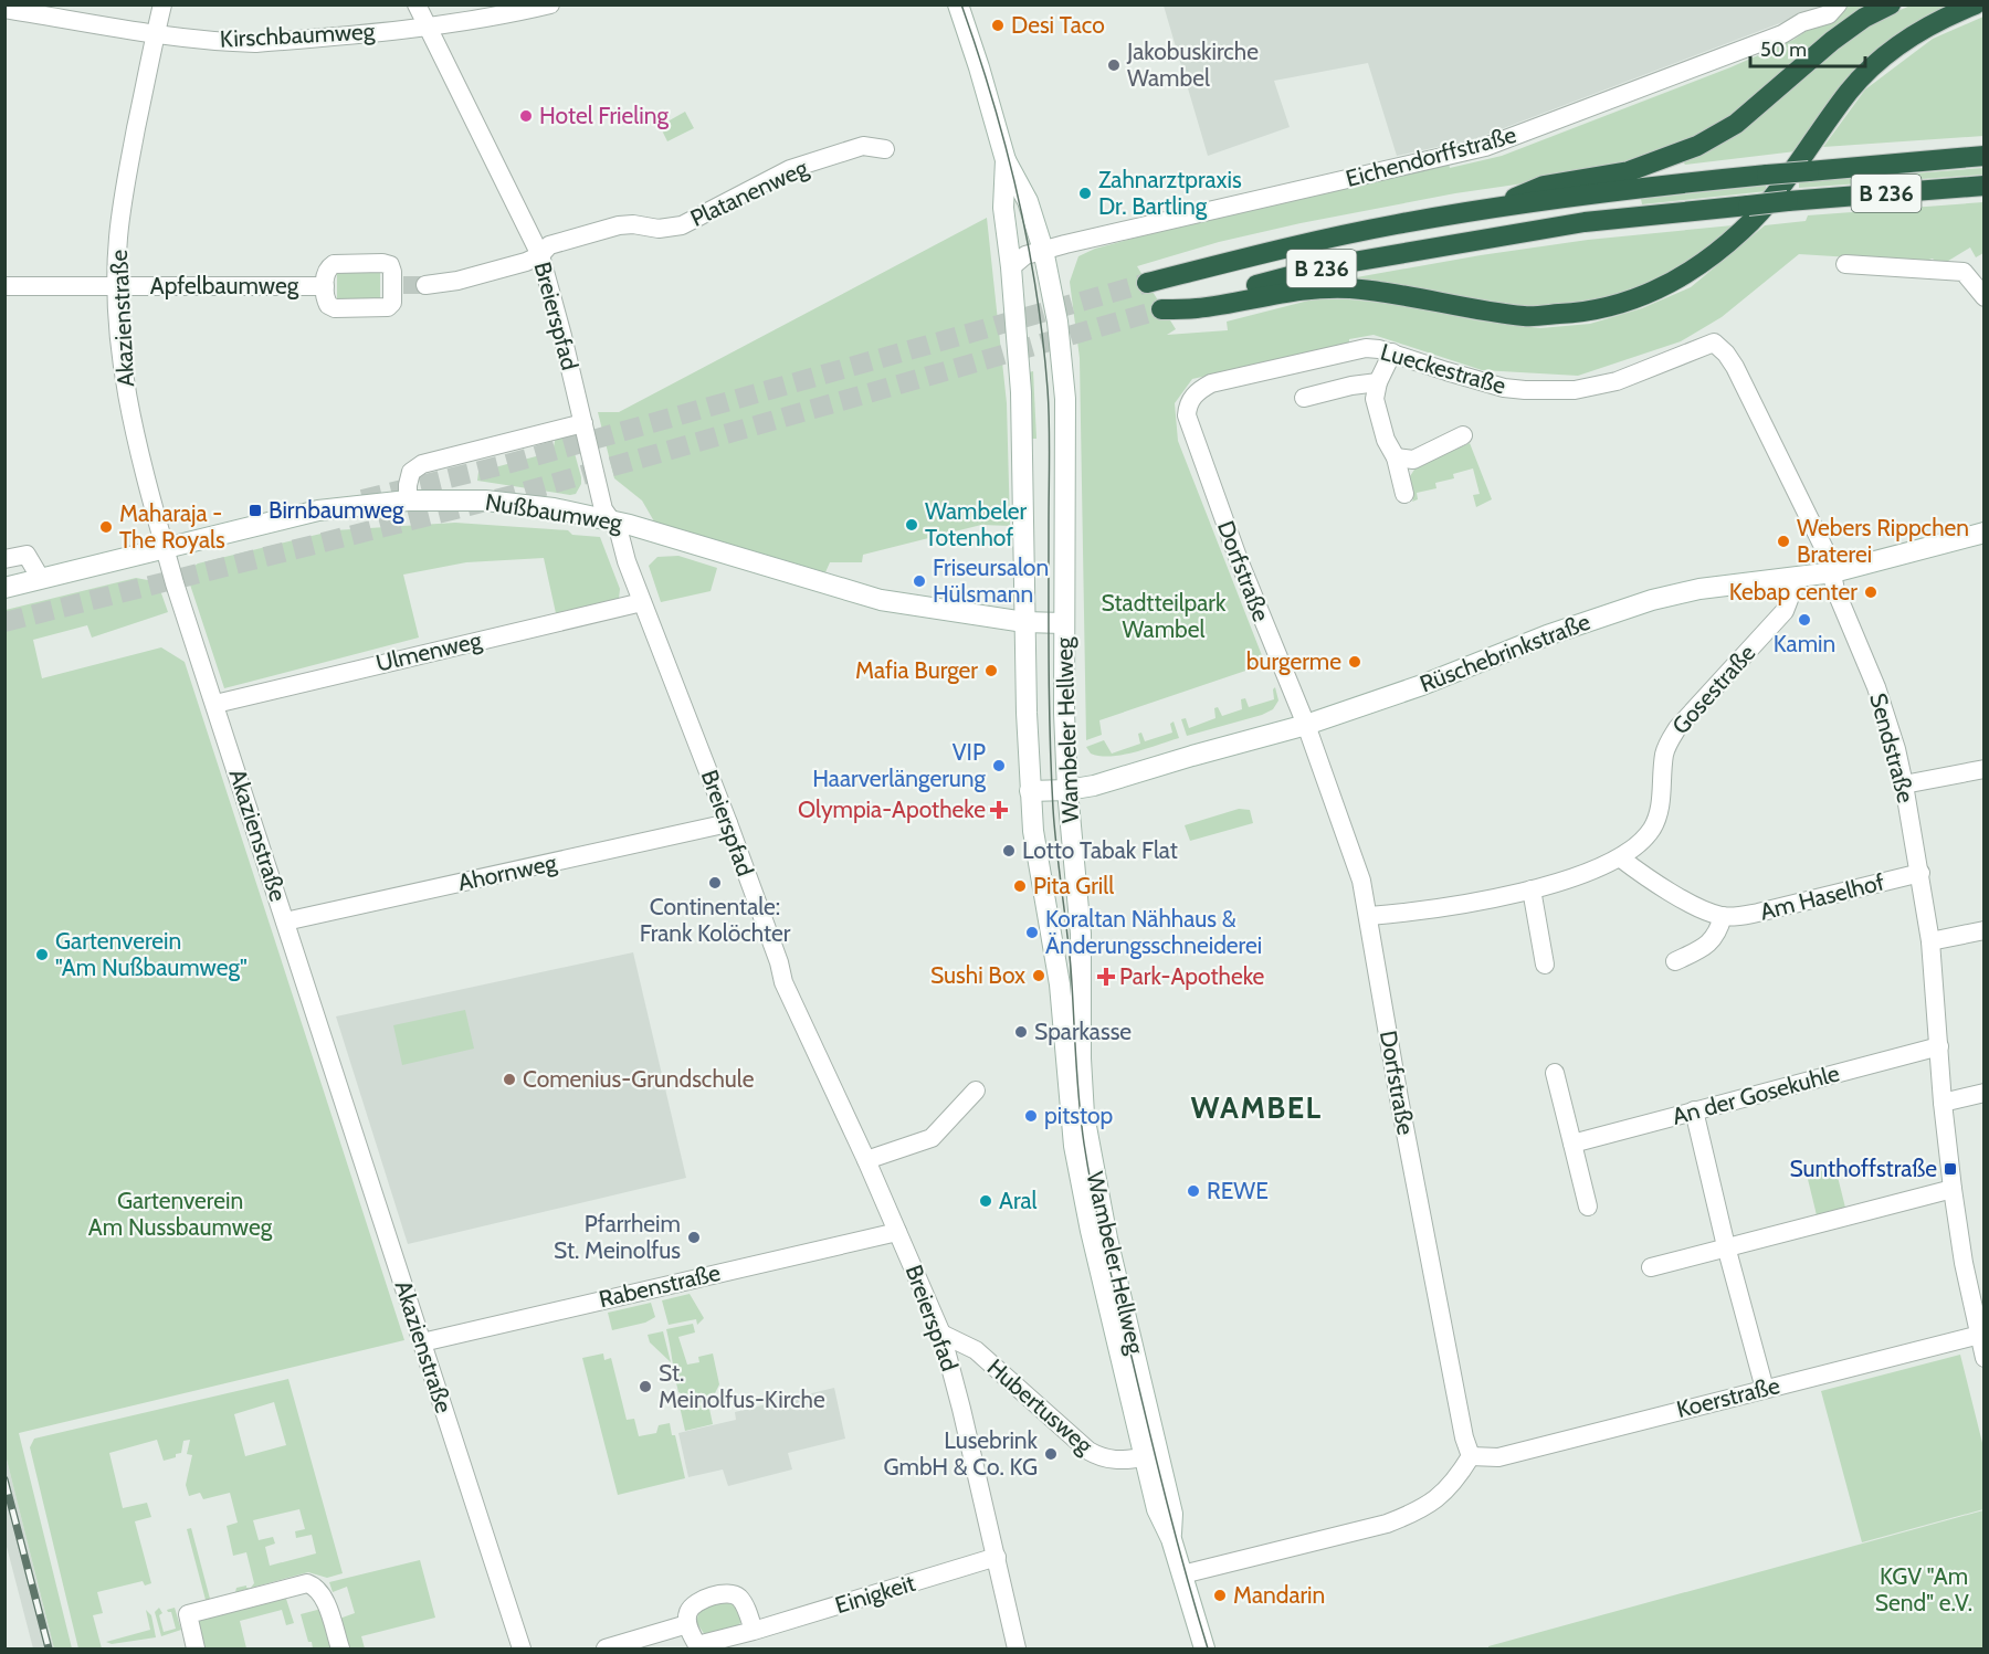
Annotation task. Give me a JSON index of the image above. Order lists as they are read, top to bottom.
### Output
{
  "streets": {
    "highway": ["B 236"],
    "main road": ["Nußbaumweg", "Rüschebrinkstraße", "Wambeler Hellweg"],
    "street": [
      "Kirschbaumweg",
      "Eichendorffstraße",
      "Platanenweg",
      "Apfelbaumweg",
      "Breierspfad",
      "Akazienstraße",
      "Lueckestraße",
      "Dorfstraße",
      "Ulmenweg",
      "Gosestraße",
      "Sendstraße",
      "Ahornweg",
      "Am Haselhof",
      "An der Gosekuhle",
      "Rabenstraße",
      "Koerstraße",
      "Hubertusweg",
      "Einigkeit"
    ]
  },
  "crossings": [
    ["Kirschbaumweg", "Breierspfad"],
    ["Kirschbaumweg", "Akazienstraße"],
    ["Eichendorffstraße", "Wambeler Hellweg"],
    ["Platanenweg", "Breierspfad"],
    ["Apfelbaumweg", "Akazienstraße"],
    ["Breierspfad", "Nußbaumweg"],
    ["Breierspfad", "Ulmenweg"],
    ["Breierspfad", "Ahornweg"],
    ["Breierspfad", "Rabenstraße"],
    ["Breierspfad", "Hubertusweg"],
    ["Breierspfad", "Einigkeit"],
    ["Akazienstraße", "Nußbaumweg"],
    ["Akazienstraße", "Ulmenweg"],
    ["Akazienstraße", "Ahornweg"],
    ["Akazienstraße", "Rabenstraße"],
    ["Lueckestraße", "Dorfstraße"],
    ["Lueckestraße", "Sendstraße"],
    ["Nußbaumweg", "Wambeler Hellweg"],
    ["Dorfstraße", "Rüschebrinkstraße"],
    ["Dorfstraße", "Gosestraße"],
    ["Dorfstraße", "Koerstraße"],
    ["Rüschebrinkstraße", "Gosestraße"],
    ["Rüschebrinkstraße", "Wambeler Hellweg"],
    ["Rüschebrinkstraße", "Sendstraße"],
    ["Gosestraße", "Am Haselhof"],
    ["Wambeler Hellweg", "Hubertusweg"],
    ["Sendstraße", "Am Haselhof"],
    ["Sendstraße", "An der Gosekuhle"],
    ["Sendstraße", "Koerstraße"]
  ],
  "districts": ["WAMBEL"],
  "parks": ["Stadtteilpark Wambel", "Gartenverein Am Nussbaumweg", "KGV \"Am Send\" e.V."],
  "places": {
    "other": [
      "Desi Taco",
      "Jakobuskirche Wambel",
      "Hotel Frieling",
      "Zahnarztpraxis Dr. Bartling",
      "Wambeler Totenhof",
      "Maharaja - The Royals",
      "Webers Rippchen Braterei",
      "Friseursalon Hülsmann",
      "Kebap center",
      "Kamin",
      "burgerme",
      "Mafia Burger",
      "VIP Haarverlängerung",
      "Lotto Tabak Flat",
      "Continentale: Frank Kolöchter",
      "Pita Grill",
      "Koraltan Nähhaus & Änderungsschneiderei",
      "Gartenverein \"Am Nußbaumweg\"",
      "Sushi Box",
      "Sparkasse",
      "Comenius-Grundschule",
      "pitstop",
      "REWE",
      "Aral",
      "Pfarrheim St. Meinolfus",
      "St. Meinolfus-Kirche",
      "Lusebrink GmbH & Co. KG",
      "Mandarin"
    ],
    "transit": ["Birnbaumweg", "Sunthoffstraße"],
    "health": ["Olympia-Apotheke", "Park-Apotheke"]
  },
  "scale_bar": "50 m"
}
